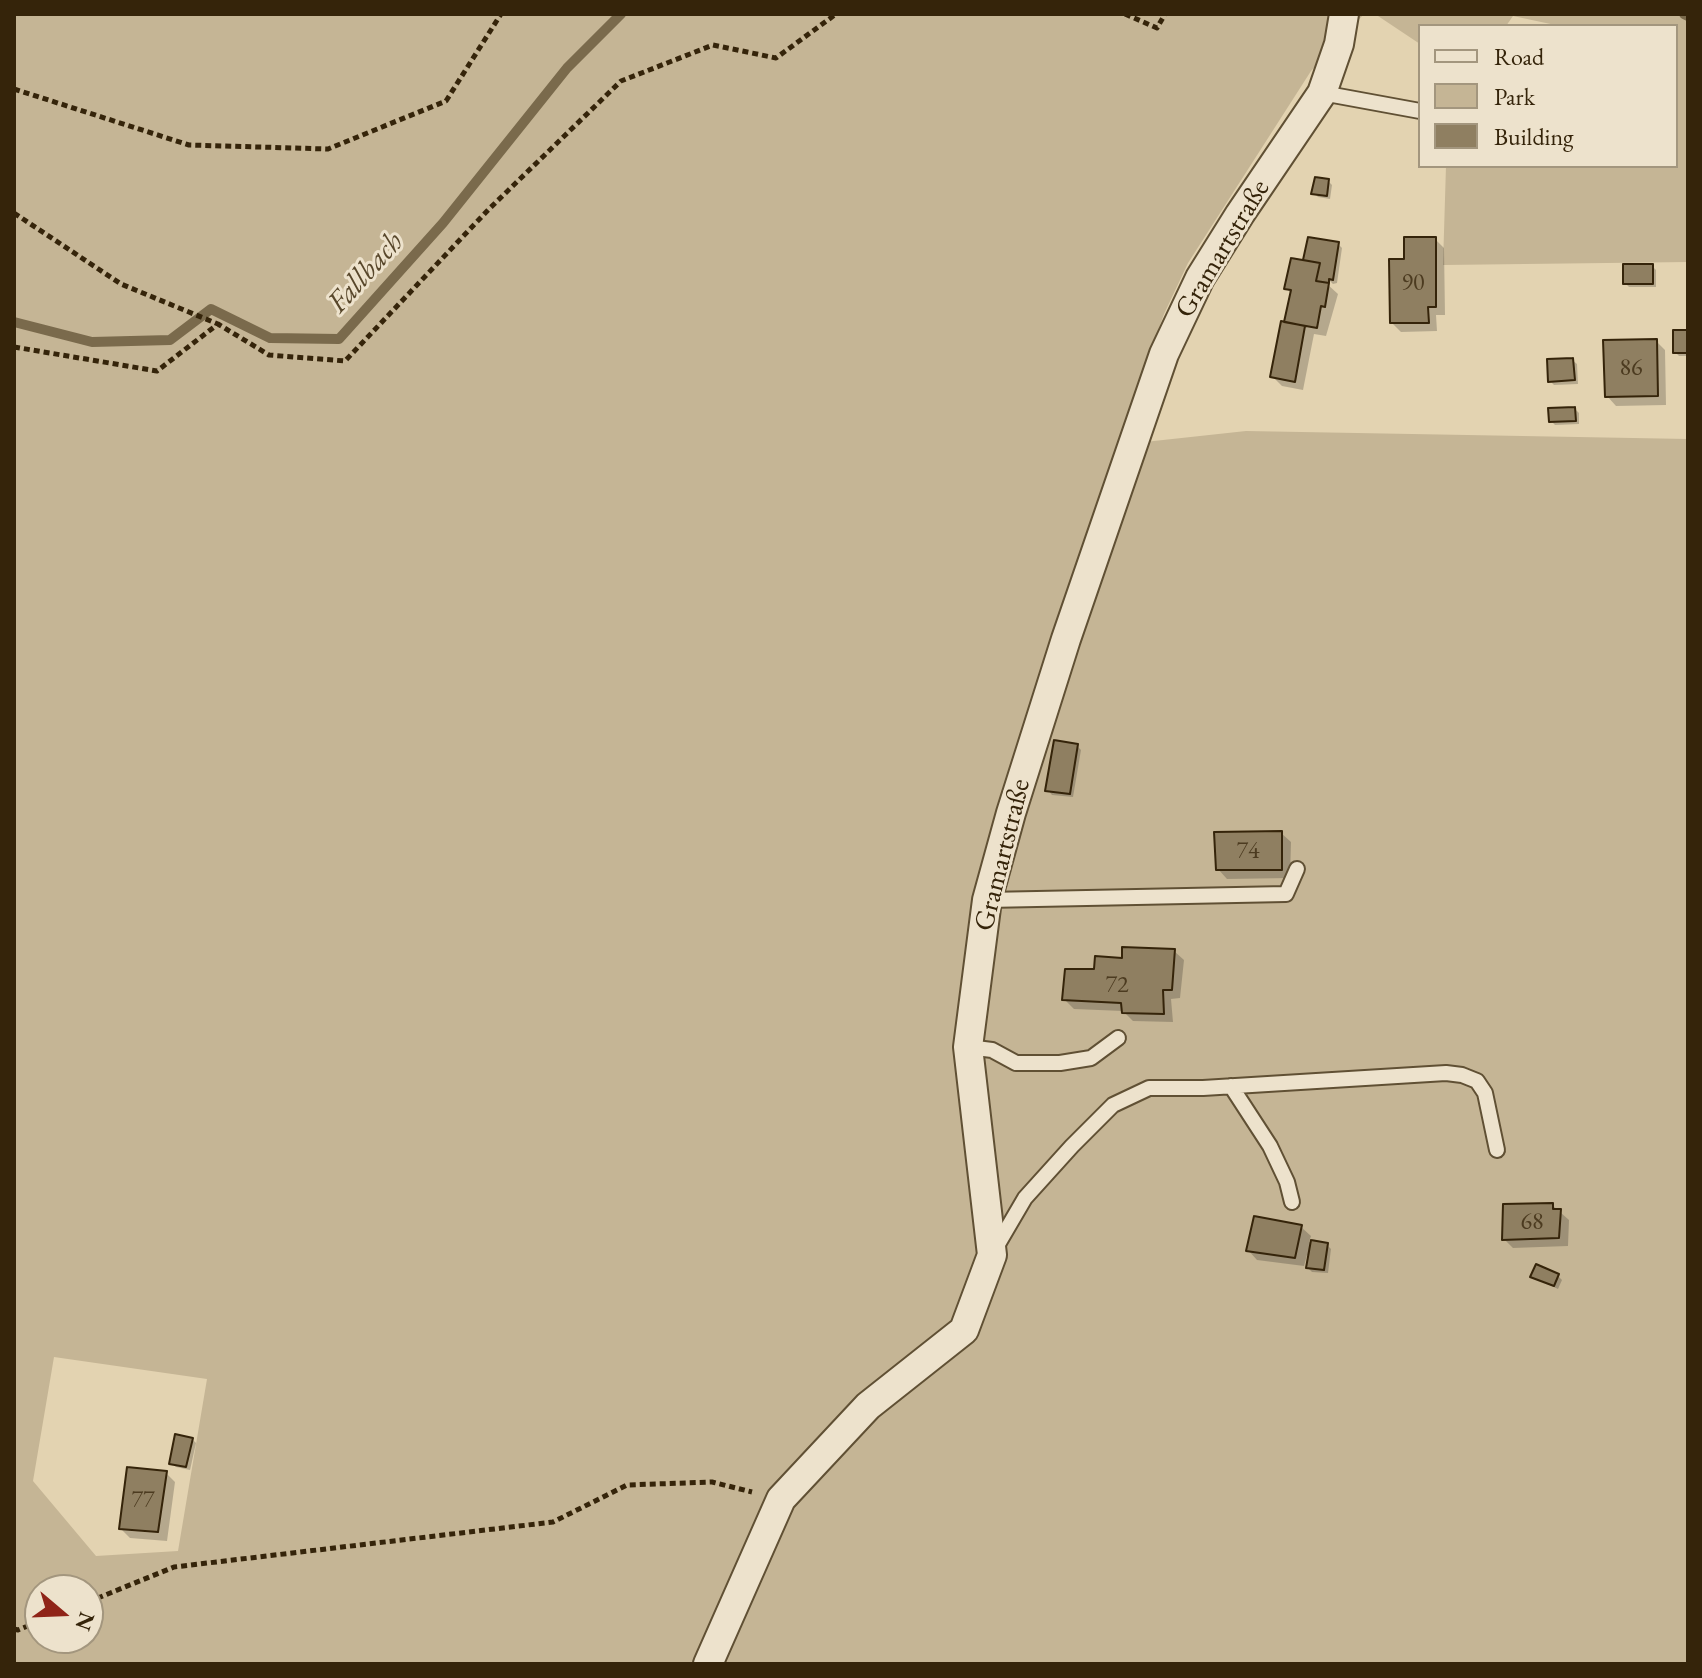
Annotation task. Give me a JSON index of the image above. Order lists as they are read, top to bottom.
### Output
{
  "streets": {
    "street": ["Gramartstraße"]
  },
  "water": ["Fallbach"],
  "house_numbers": [
    "90",
    "86",
    "74",
    "72",
    "68",
    "77"
  ],
  "legend": ["Road", "Park", "Building"],
  "north": "right"
}
